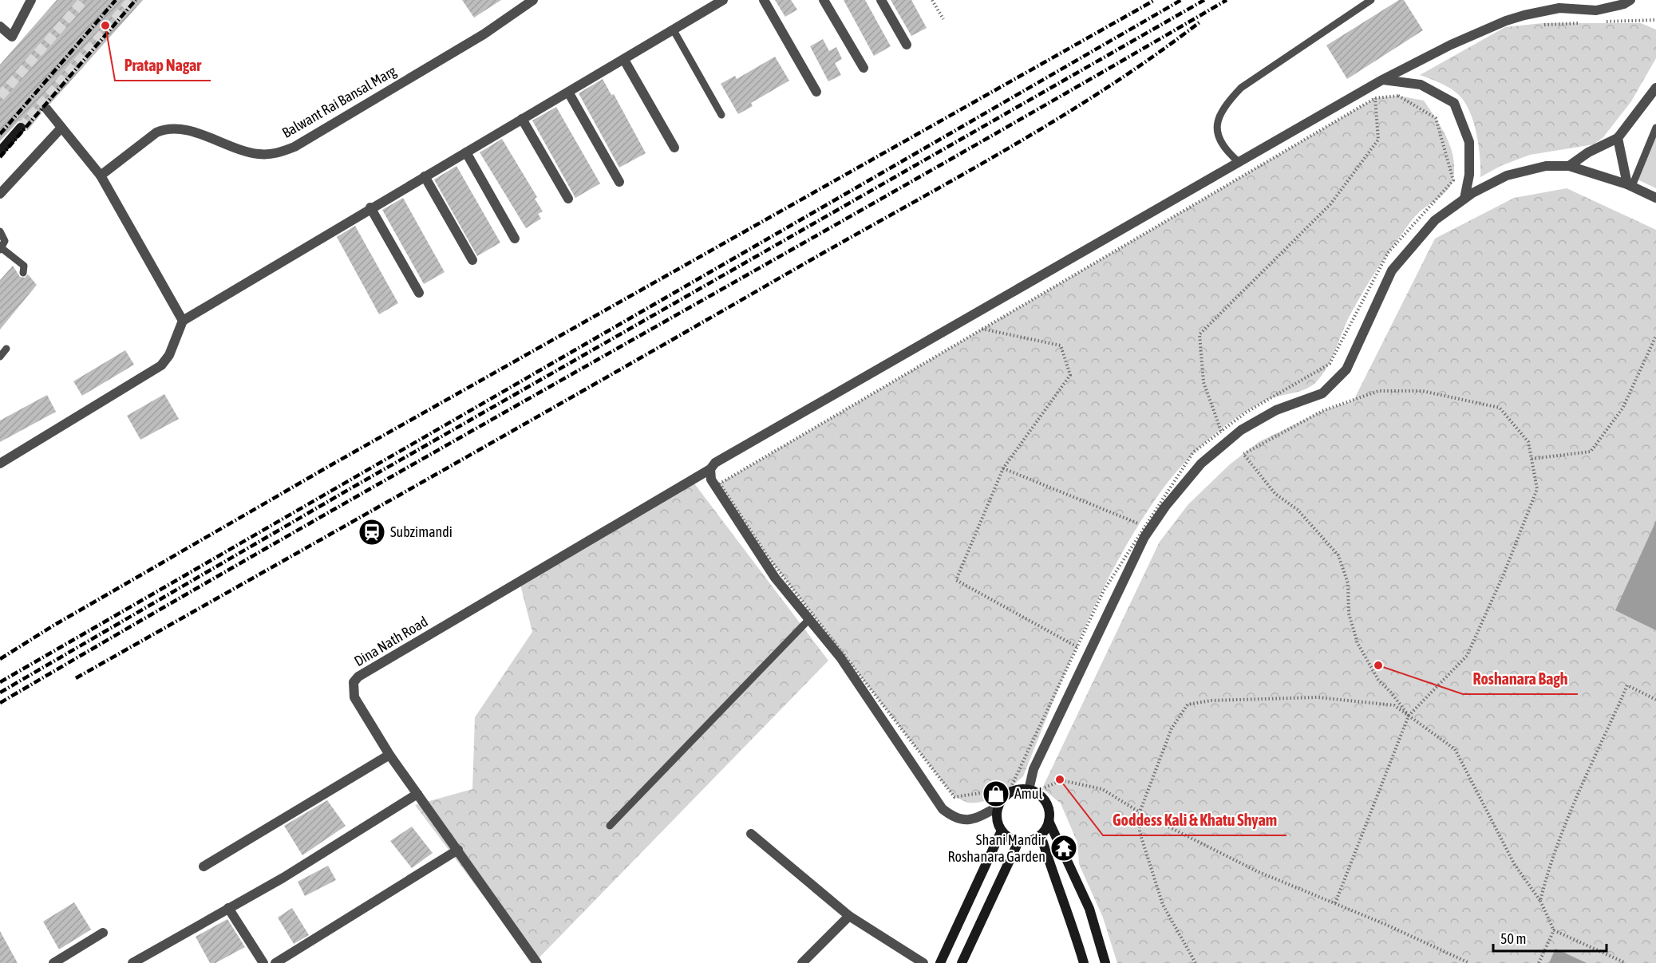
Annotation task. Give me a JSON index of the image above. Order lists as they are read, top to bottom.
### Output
{
  "streets": {
    "street": ["Balwant Rai Bansal Marg", "Dina Nath Road"]
  },
  "places": {
    "other": ["Pratap Nagar", "Roshanara Bagh", "Goddess Kali & Khatu Shyam"],
    "station": ["Subzimandi"],
    "shop": ["Amul"],
    "temple": ["Shani Mandir Roshanara Garden"]
  },
  "scale_bar": "50 m"
}
